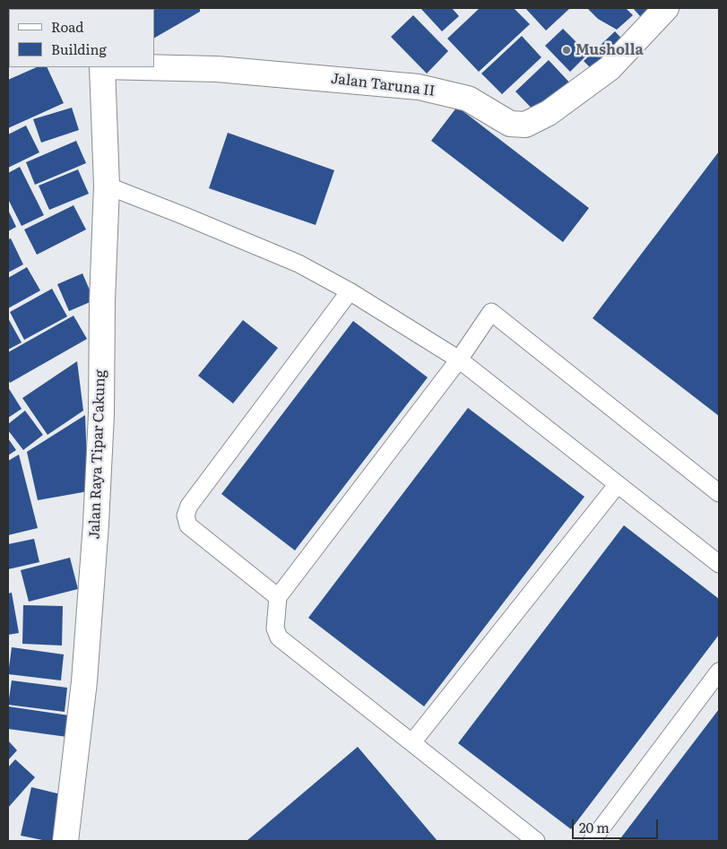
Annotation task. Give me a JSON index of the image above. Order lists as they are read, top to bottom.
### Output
{
  "streets": {
    "street": ["Jalan Taruna II", "Jalan Raya Tipar Cakung"]
  },
  "places": ["Musholla"],
  "legend": ["Road", "Building"],
  "scale_bar": "20 m"
}
